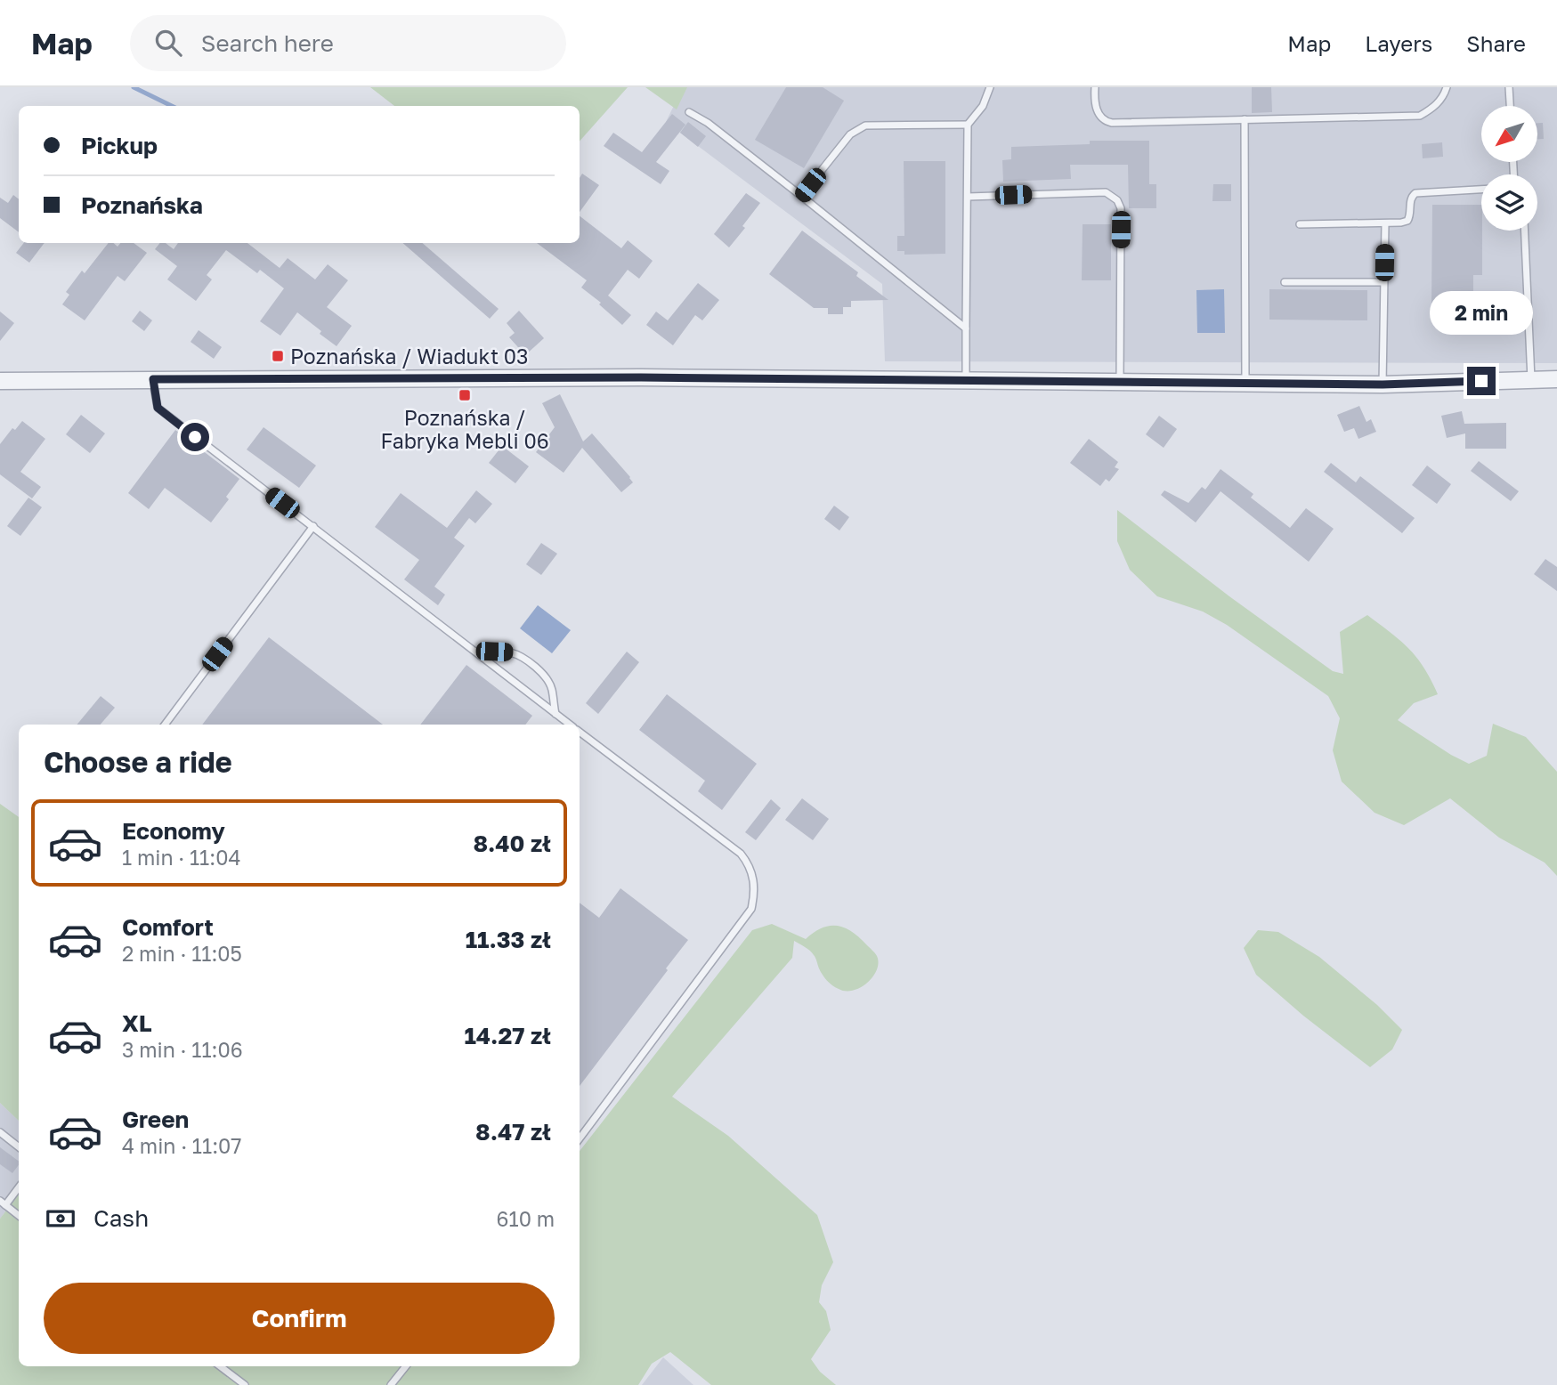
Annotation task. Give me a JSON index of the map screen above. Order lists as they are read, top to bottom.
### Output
{
  "places": {
    "transit": ["Poznańska / Wiadukt 03", "Poznańska / Fabryka Mebli 06"]
  },
  "north": "bottom left",
  "page": {
    "header": "Map",
    "search": "Search here",
    "nav": ["Map", "Layers", "Share"],
    "banner": ["Pickup", "Poznańska"],
    "bubble": "2 min",
    "heading": "Choose a ride",
    "list": [
      {
        "name": "Economy",
        "note": "1 min · 11:04",
        "value": "8.40 zł"
      },
      {
        "name": "Comfort",
        "note": "2 min · 11:05",
        "value": "11.33 zł"
      },
      {
        "name": "XL",
        "note": "3 min · 11:06",
        "value": "14.27 zł"
      },
      {
        "name": "Green",
        "note": "4 min · 11:07",
        "value": "8.47 zł"
      }
    ],
    "pay": ["Cash", "610 m"],
    "buttons": "Confirm"
  }
}
